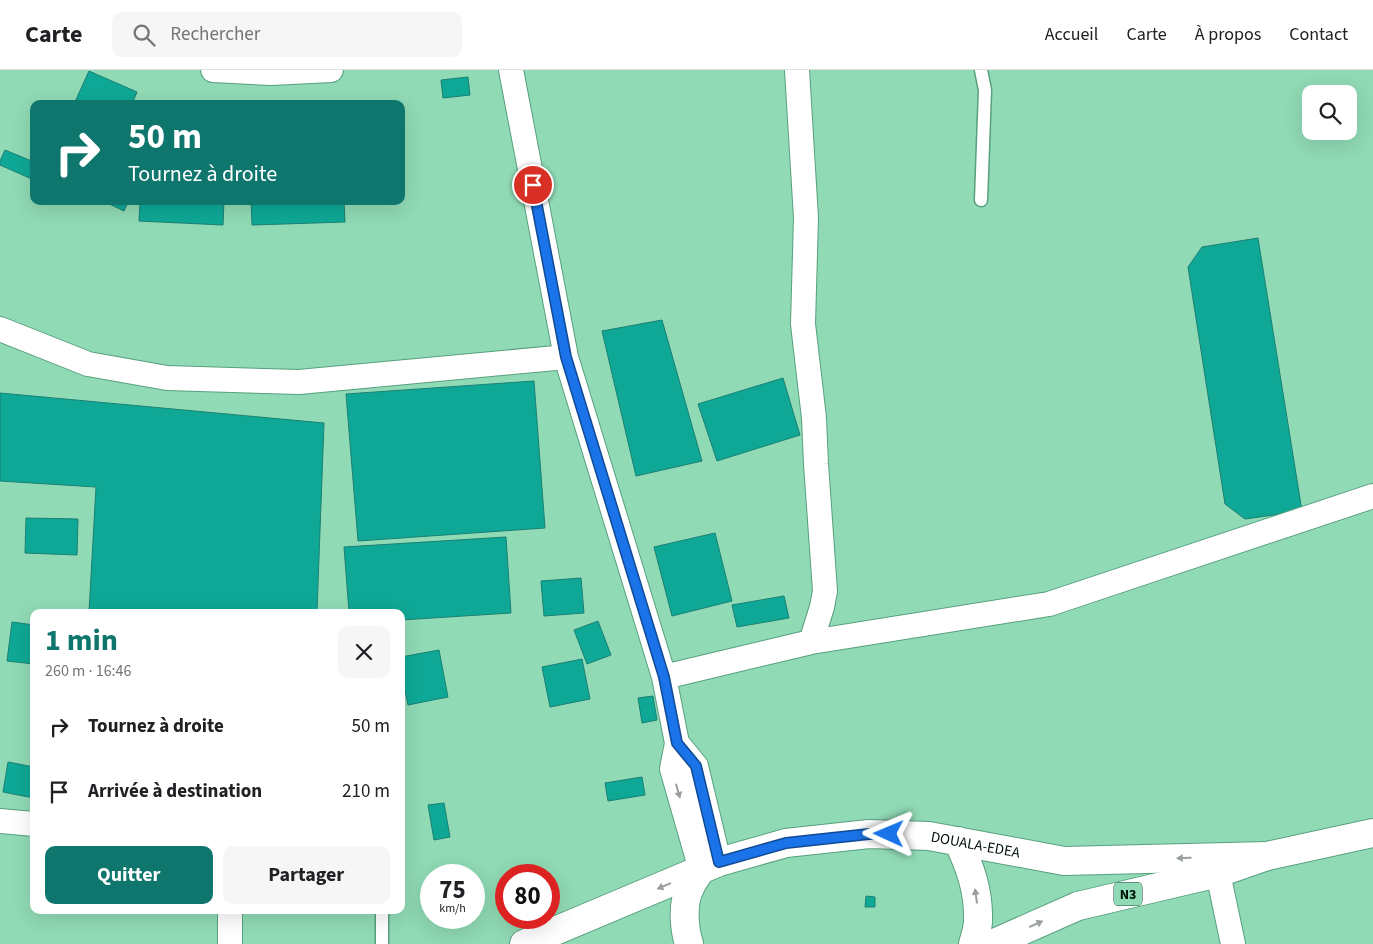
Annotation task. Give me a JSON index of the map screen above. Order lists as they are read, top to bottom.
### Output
{
  "streets": {
    "highway": ["DOUALA-EDEA", "N3"]
  },
  "page": {
    "header": "Carte",
    "search": "Rechercher",
    "nav": [
      "Accueil",
      "Carte",
      "À propos",
      "Contact"
    ],
    "turn": ["50 m", "Tournez à droite"],
    "heading": ["1 min", "260 m · 16:46"],
    "list": [
      {
        "name": "Tournez à droite",
        "value": "50 m"
      },
      {
        "name": "Arrivée à destination",
        "value": "210 m"
      }
    ],
    "buttons": ["Quitter", "Partager"],
    "speed": "75 km/h",
    "limit": "80"
  }
}
